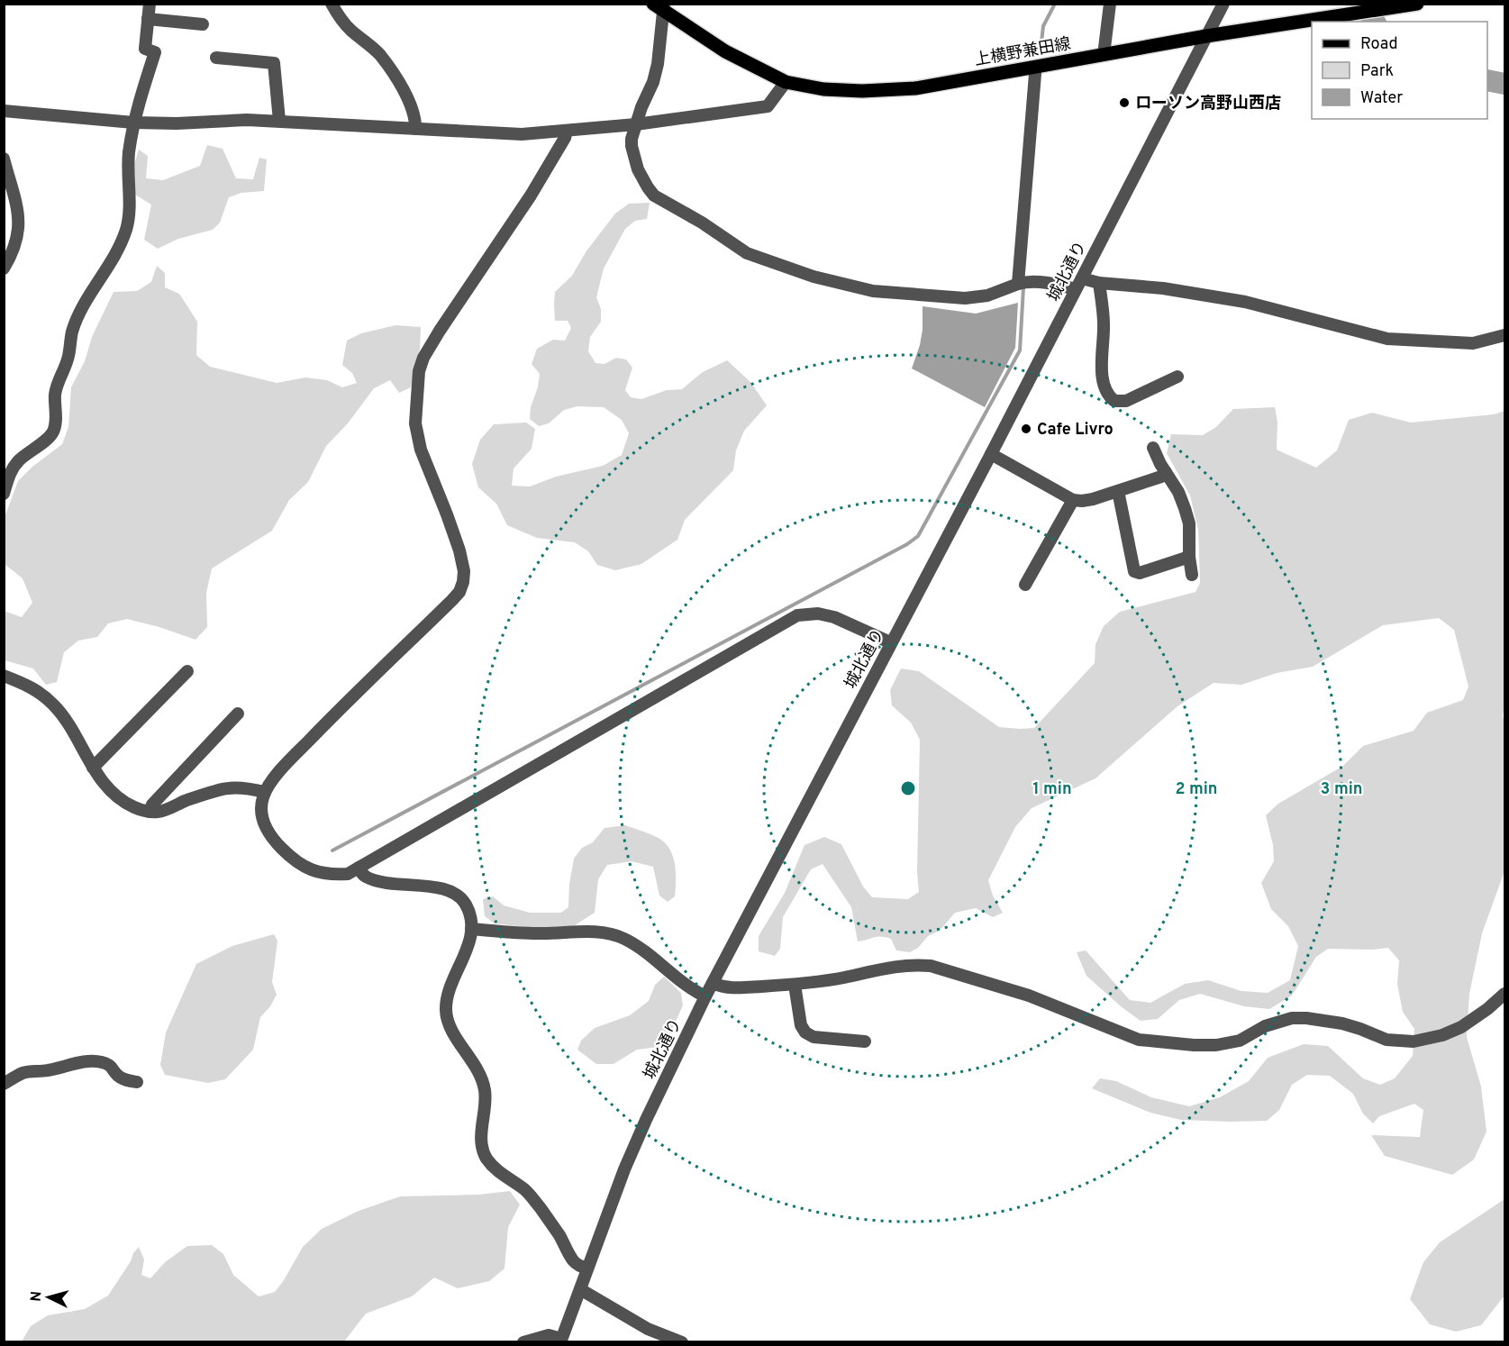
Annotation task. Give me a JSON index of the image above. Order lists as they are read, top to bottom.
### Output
{
  "streets": {
    "main road": ["上横野兼田線"],
    "street": ["城北通り"]
  },
  "crossings": [
    ["上横野兼田線", "城北通り"]
  ],
  "places": ["ローソン高野山西店", "Cafe Livro"],
  "legend": ["Road", "Park", "Water"],
  "north": "left",
  "rings": ["1 min", "2 min", "3 min"]
}
